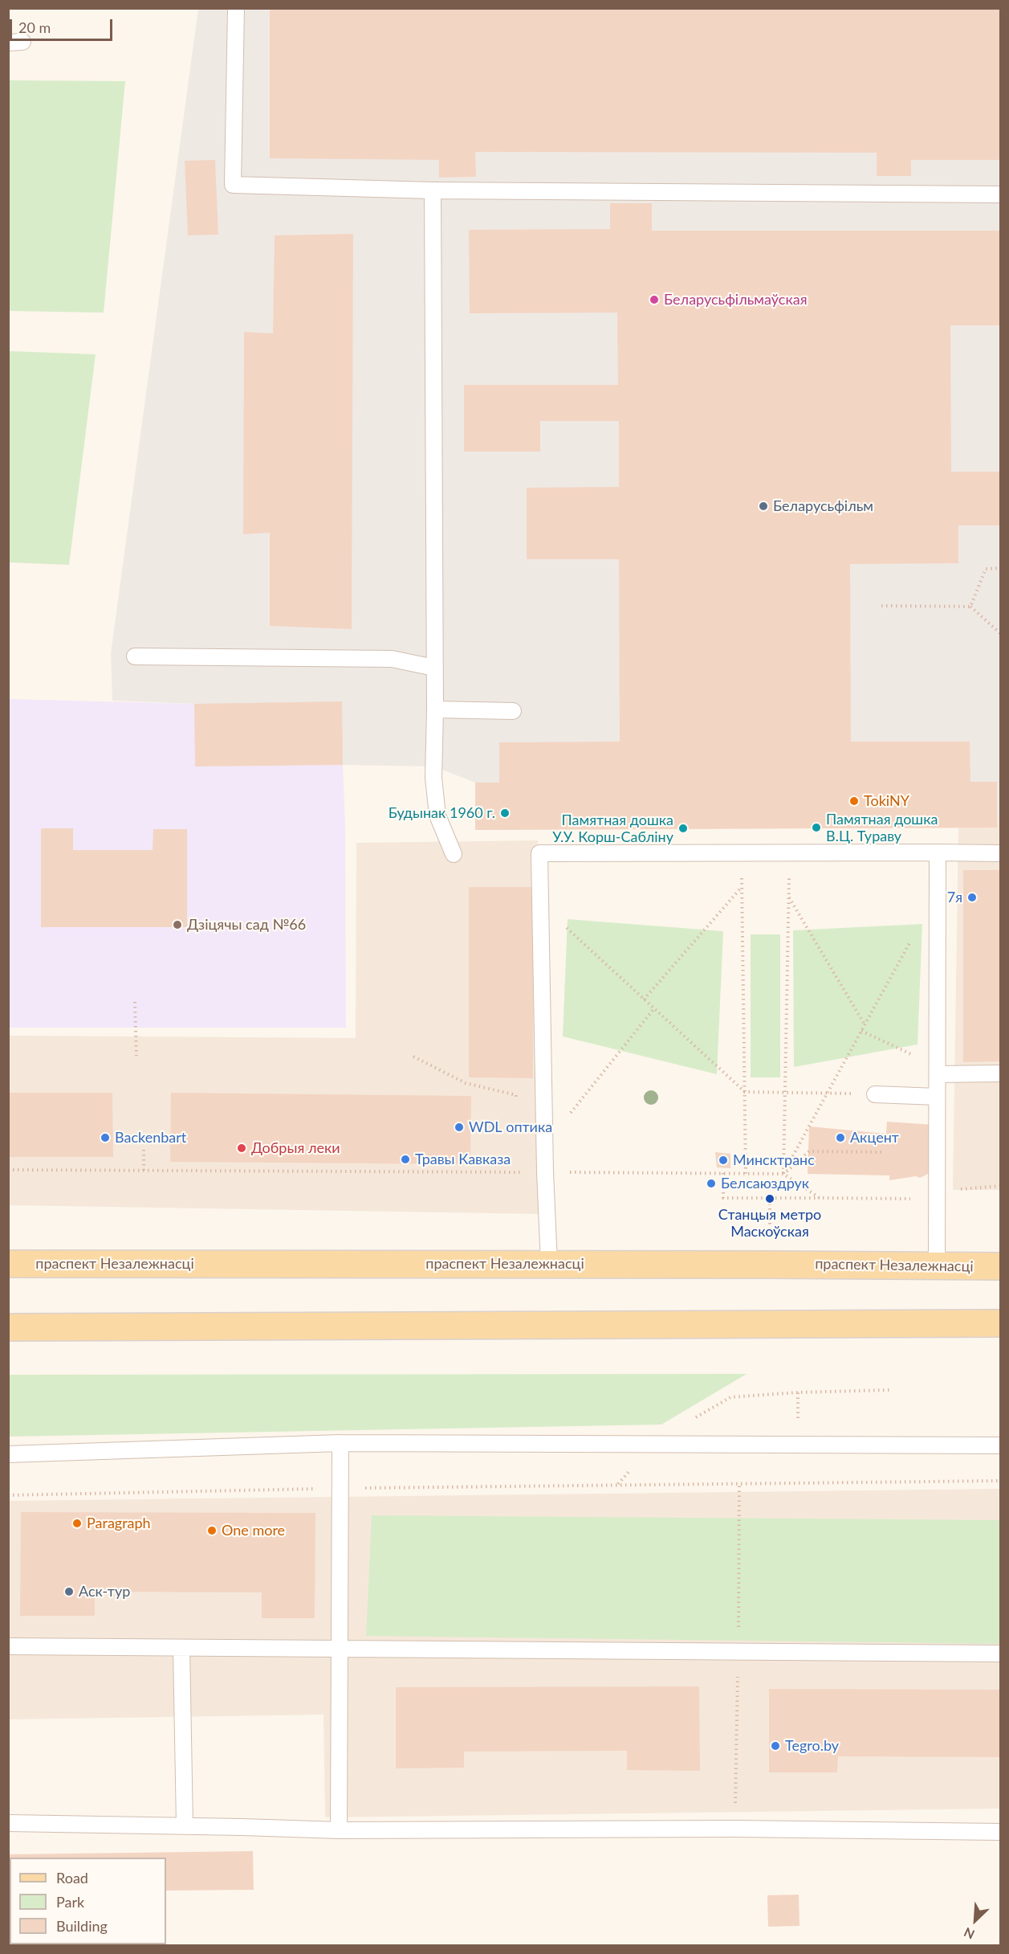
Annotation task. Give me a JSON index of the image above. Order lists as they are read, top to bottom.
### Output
{
  "streets": {
    "main road": ["праспект Незалежнасці"]
  },
  "places": [
    "Беларусьфільмаўская",
    "Беларусьфільм",
    "TokiNY",
    "Будынак 1960 г.",
    "Памятная дошка В.Ц. Тураву",
    "Памятная дошка У.У. Корш-Сабліну",
    "7я",
    "Дзіцячы сад №66",
    "WDL оптика",
    "Backenbart",
    "Акцент",
    "Добрыя леки",
    "Травы Кавказа",
    "Минсктранс",
    "Белсаюздрук",
    "Станцыя метро Маскоўская",
    "Paragraph",
    "One more",
    "Аск-тур",
    "Tegro.by"
  ],
  "legend": ["Road", "Park", "Building"],
  "scale_bar": "20 m",
  "north": "bottom left"
}
